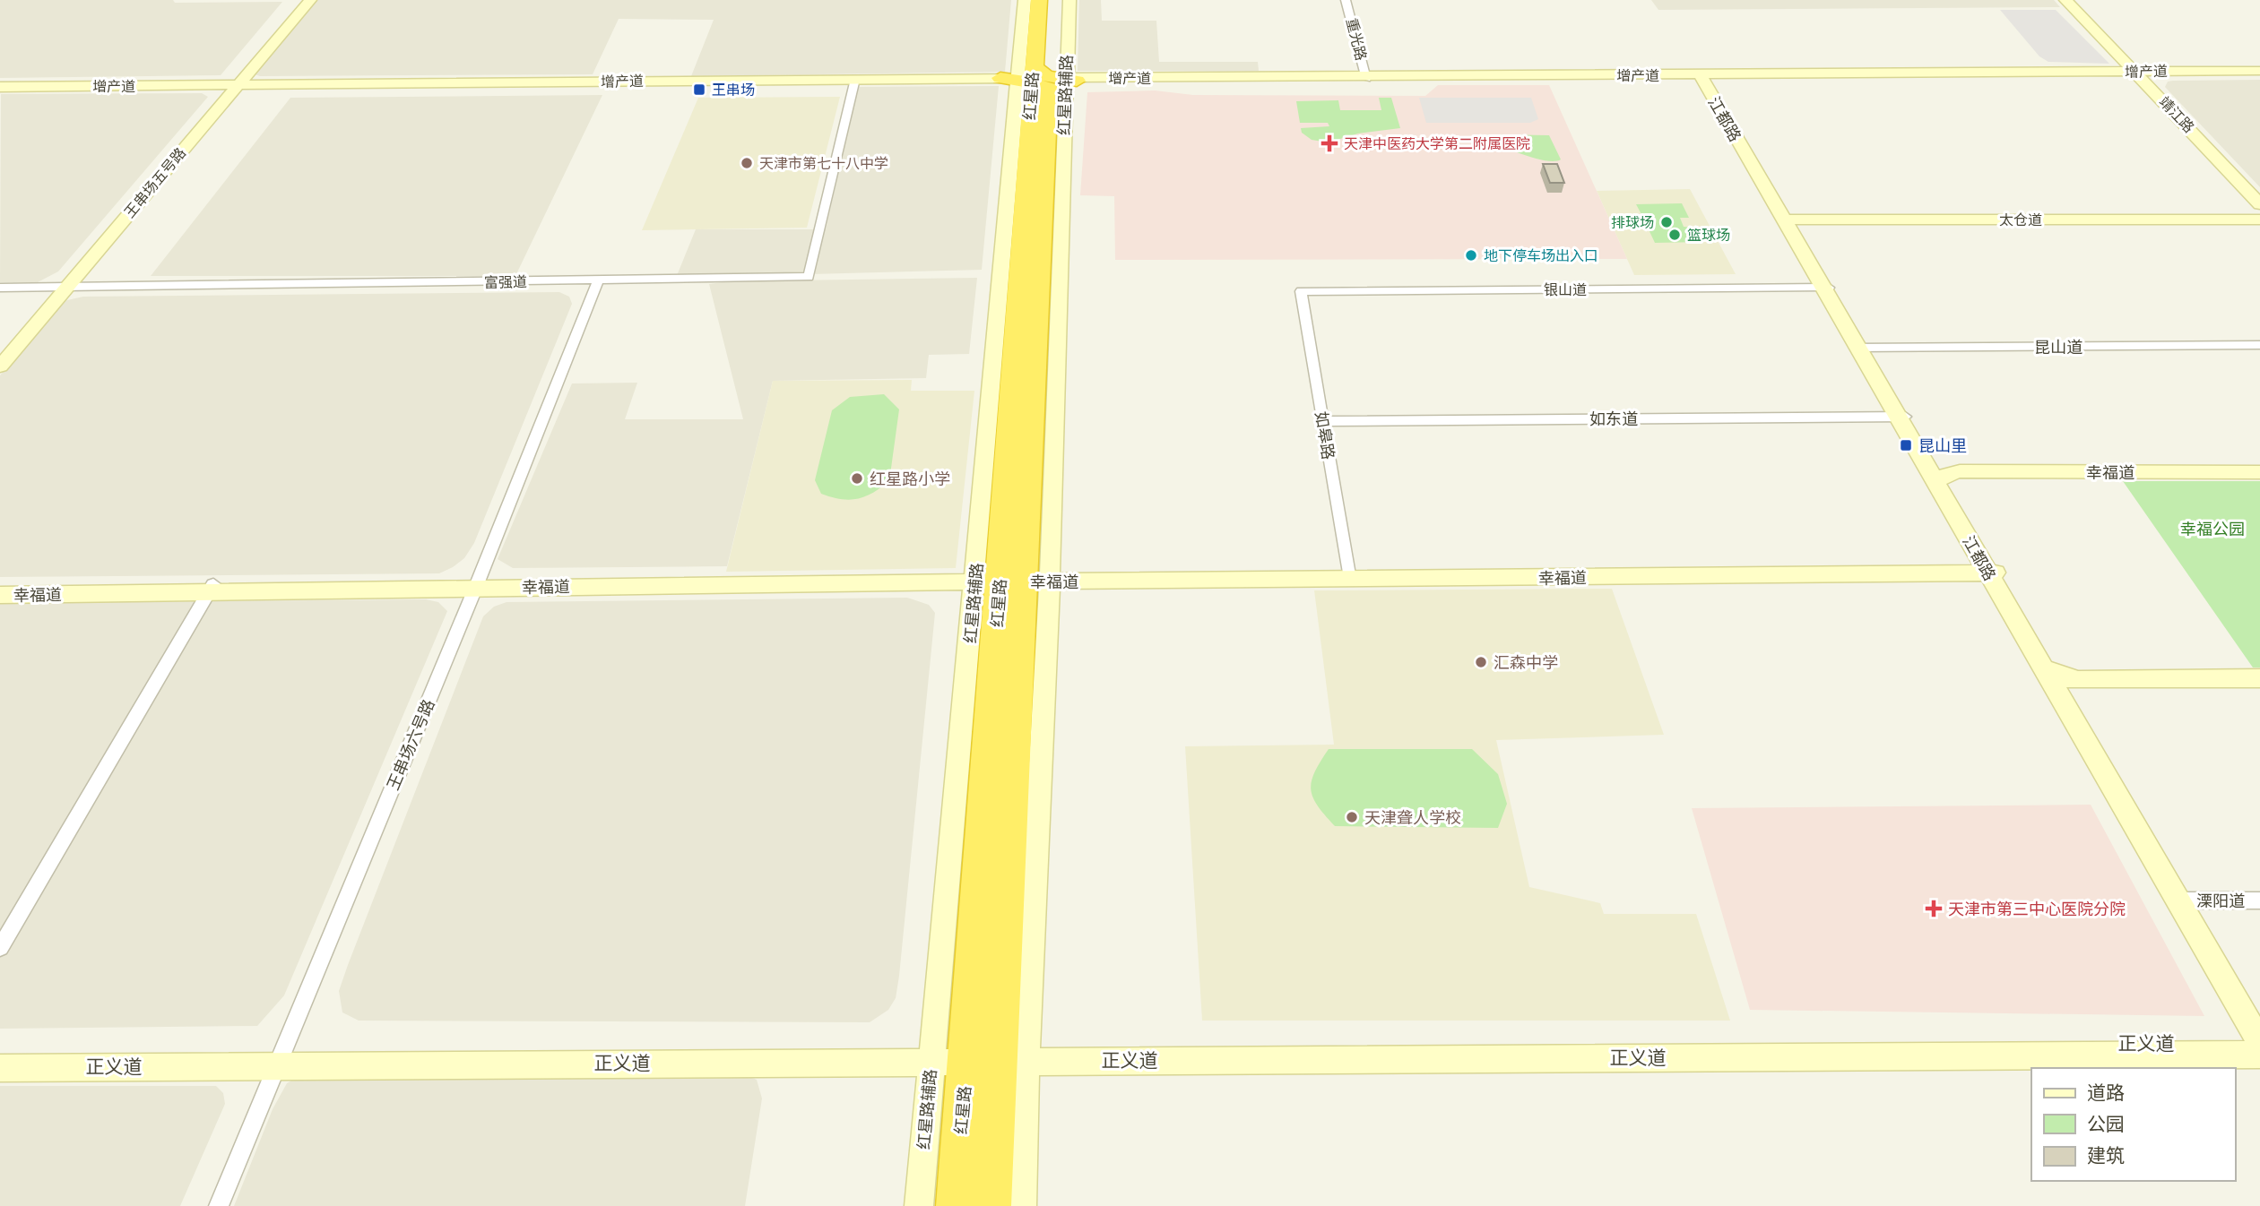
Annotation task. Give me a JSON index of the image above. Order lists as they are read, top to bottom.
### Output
{
  "streets": {
    "highway": ["红星路"],
    "main road": ["增产道", "靖江路"],
    "street": [
      "重光路",
      "红星路辅路",
      "江都路",
      "王串场五号路",
      "太仓道",
      "富强道",
      "银山道",
      "昆山道",
      "如东道",
      "如皋路",
      "幸福道",
      "王串场六号路",
      "溧阳道",
      "正义道"
    ]
  },
  "crossings": [
    ["重光路", "增产道"],
    ["增产道", "红星路辅路"],
    ["增产道", "红星路"],
    ["增产道", "靖江路"],
    ["增产道", "江都路"],
    ["增产道", "王串场五号路"],
    ["增产道", "富强道"],
    ["红星路辅路", "红星路"],
    ["红星路辅路", "幸福道"],
    ["红星路辅路", "正义道"],
    ["红星路", "幸福道"],
    ["红星路", "正义道"],
    ["江都路", "太仓道"],
    ["江都路", "银山道"],
    ["江都路", "昆山道"],
    ["江都路", "如东道"],
    ["江都路", "幸福道"],
    ["江都路", "溧阳道"],
    ["江都路", "正义道"],
    ["王串场五号路", "富强道"],
    ["富强道", "王串场六号路"],
    ["银山道", "如皋路"],
    ["如东道", "如皋路"],
    ["如皋路", "幸福道"],
    ["幸福道", "王串场六号路"],
    ["王串场六号路", "正义道"]
  ],
  "parks": ["幸福公园"],
  "places": {
    "transit": ["王串场", "昆山里"],
    "health": ["天津中医药大学第二附属医院", "天津市第三中心医院分院"],
    "other": [
      "天津市第七十八中学",
      "排球场",
      "篮球场",
      "地下停车场出入口",
      "红星路小学",
      "汇森中学",
      "天津聋人学校"
    ]
  },
  "legend": ["道路", "公园", "建筑"]
}
